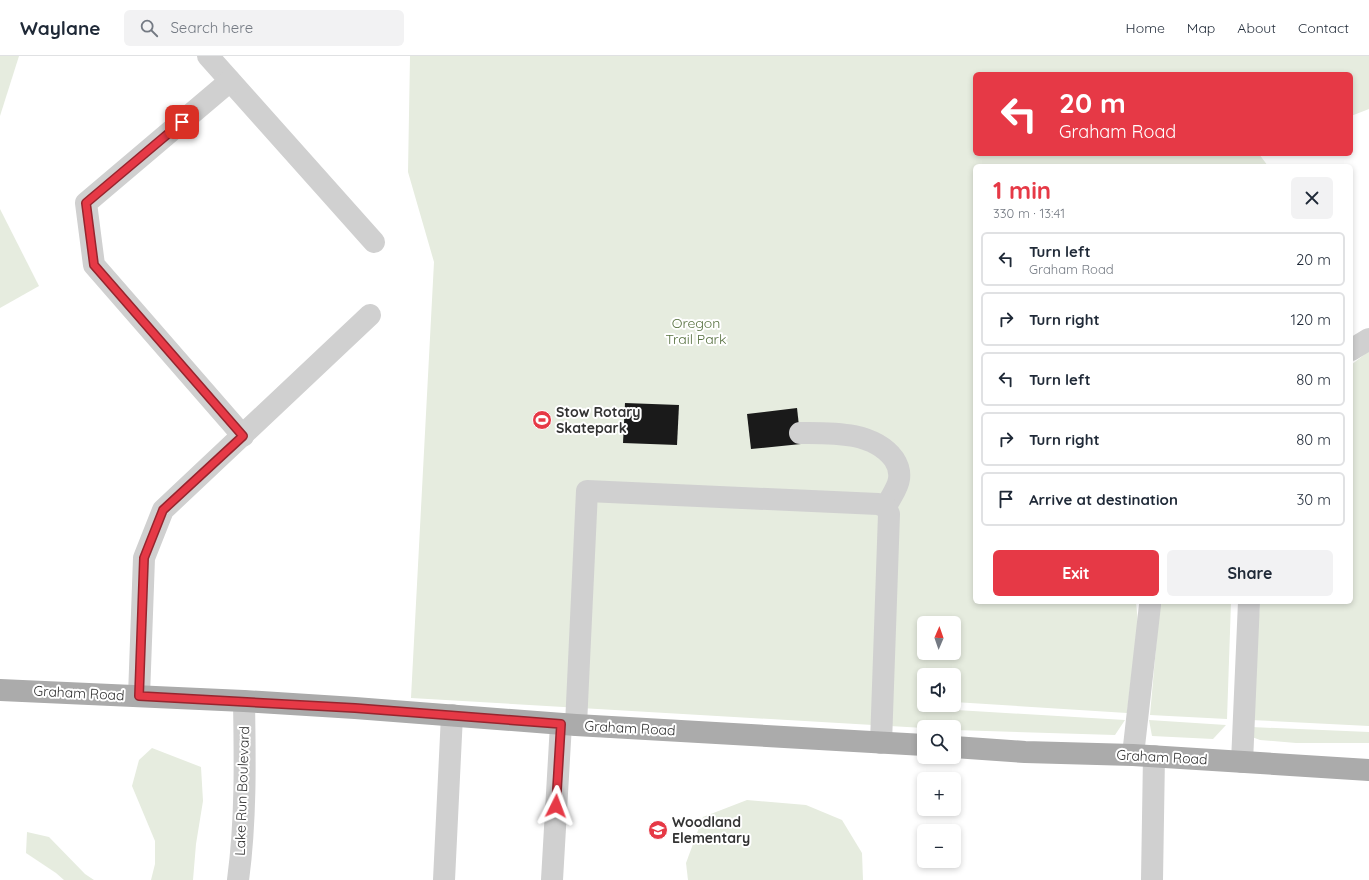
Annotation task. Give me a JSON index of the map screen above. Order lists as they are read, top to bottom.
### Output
{
  "streets": {
    "main road": ["Graham Road"],
    "street": ["Lake Run Boulevard"]
  },
  "crossings": [
    ["Graham Road", "Lake Run Boulevard"]
  ],
  "parks": ["Oregon Trail Park"],
  "places": {
    "sports": ["Stow Rotary Skatepark"],
    "school or university": ["Woodland Elementary"]
  },
  "north": "top",
  "page": {
    "header": "Waylane",
    "search": "Search here",
    "nav": [
      "Home",
      "Map",
      "About",
      "Contact"
    ],
    "turn": ["20 m", "Graham Road"],
    "heading": ["1 min", "330 m · 13:41"],
    "list": [
      {
        "name": "Turn left",
        "note": "Graham Road",
        "value": "20 m"
      },
      {
        "name": "Turn right",
        "value": "120 m"
      },
      {
        "name": "Turn left",
        "value": "80 m"
      },
      {
        "name": "Turn right",
        "value": "80 m"
      },
      {
        "name": "Arrive at destination",
        "value": "30 m"
      }
    ],
    "buttons": ["Exit", "Share"],
    "map_buttons": ["+", "−"]
  }
}
